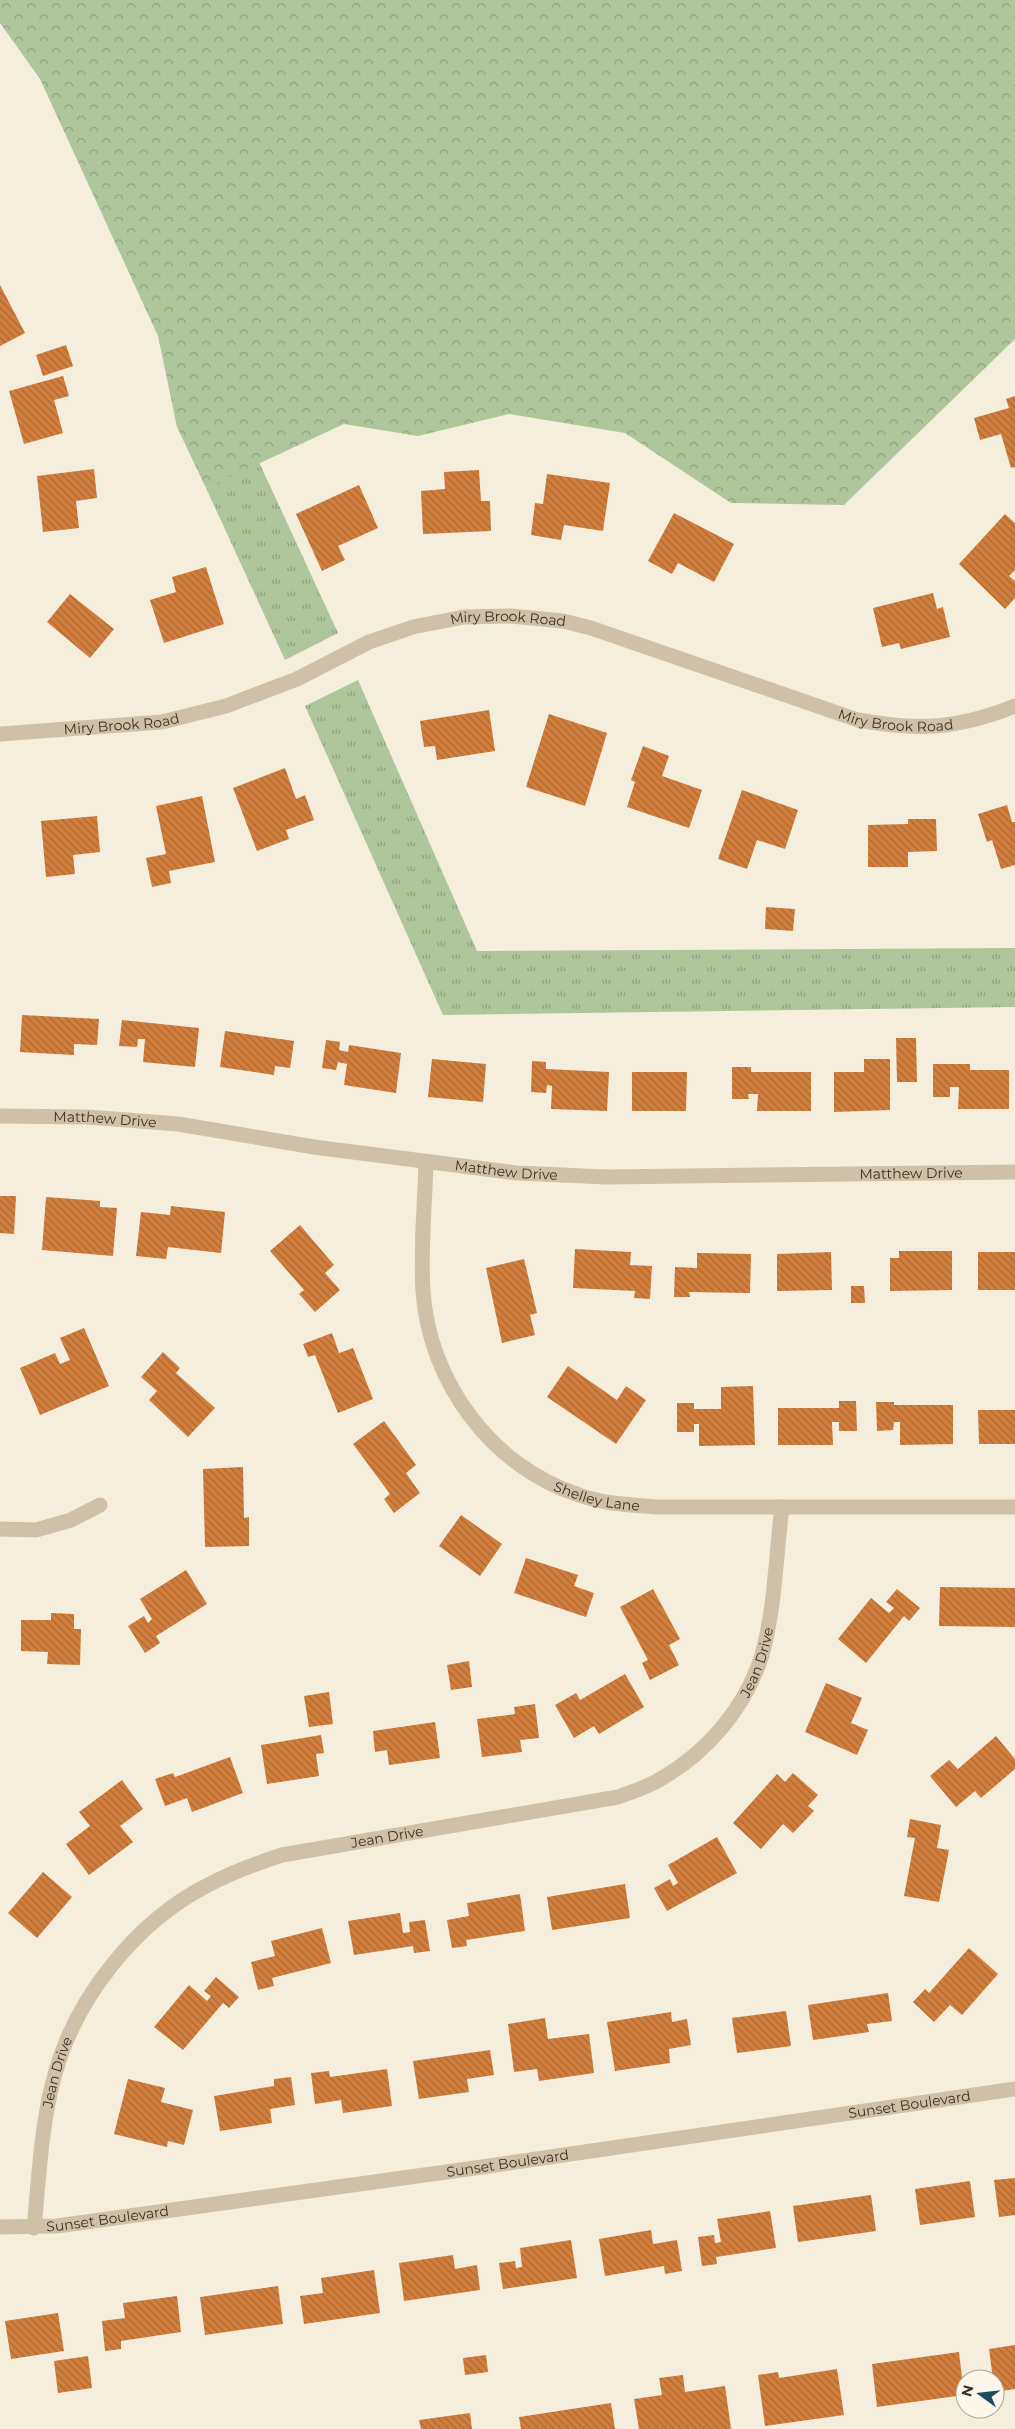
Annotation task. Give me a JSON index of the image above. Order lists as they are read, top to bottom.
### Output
{
  "streets": {
    "street": [
      "Miry Brook Road",
      "Matthew Drive",
      "Shelley Lane",
      "Jean Drive",
      "Sunset Boulevard"
    ]
  },
  "crossings": [
    ["Matthew Drive", "Shelley Lane"],
    ["Shelley Lane", "Jean Drive"],
    ["Jean Drive", "Sunset Boulevard"]
  ],
  "north": "left"
}
